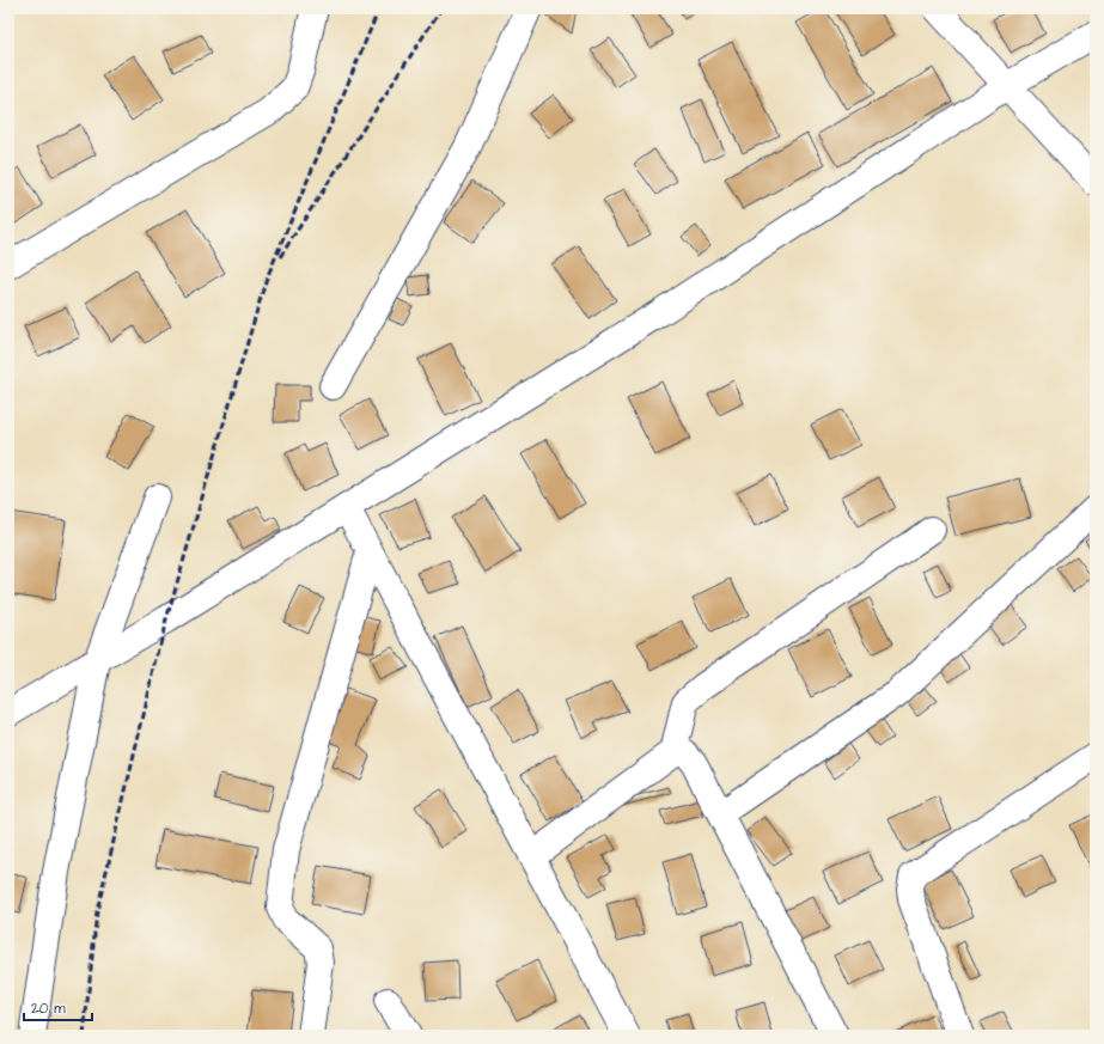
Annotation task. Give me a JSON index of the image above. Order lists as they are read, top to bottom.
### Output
{
  "scale_bar": "20 m"
}
